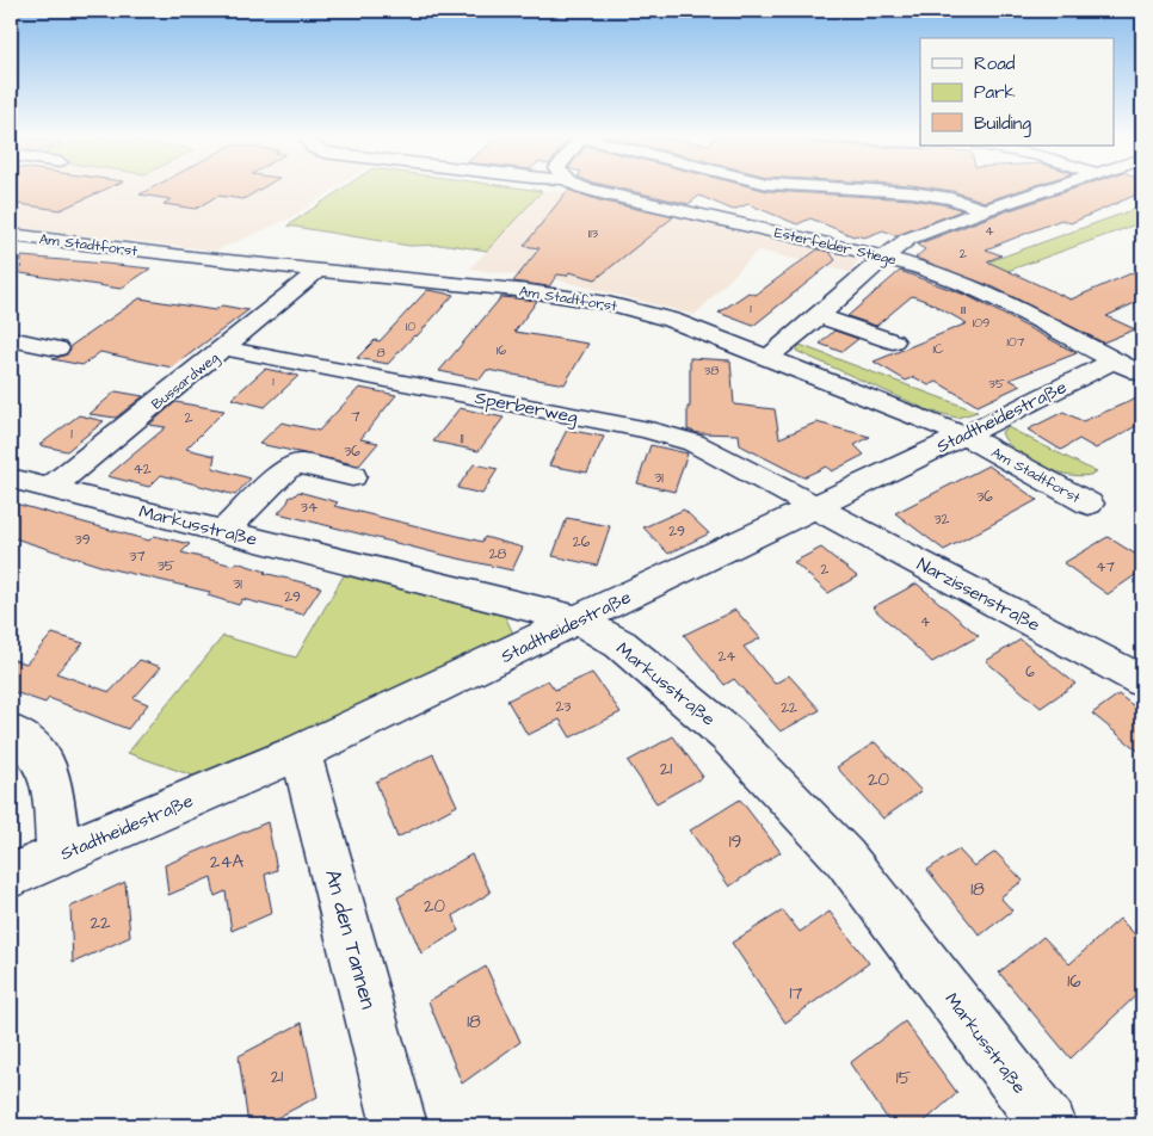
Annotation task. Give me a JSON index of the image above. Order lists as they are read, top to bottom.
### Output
{
  "streets": {
    "street": [
      "Am Stadtforst",
      "Esterfelder Stiege",
      "Bussardweg",
      "Sperberweg",
      "Stadtheidestraße",
      "Markusstraße",
      "Narzissenstraße",
      "An den Tannen"
    ]
  },
  "crossings": [
    ["Am Stadtforst", "Bussardweg"],
    ["Am Stadtforst", "Stadtheidestraße"],
    ["Esterfelder Stiege", "Stadtheidestraße"],
    ["Bussardweg", "Sperberweg"],
    ["Bussardweg", "Markusstraße"],
    ["Sperberweg", "Stadtheidestraße"],
    ["Sperberweg", "Narzissenstraße"],
    ["Stadtheidestraße", "Markusstraße"],
    ["Stadtheidestraße", "Narzissenstraße"],
    ["Stadtheidestraße", "An den Tannen"]
  ],
  "house_numbers": [
    "4",
    "113",
    "2",
    "1",
    "111",
    "109",
    "10",
    "107",
    "1C",
    "16",
    "8",
    "38",
    "1",
    "35",
    "7",
    "2",
    "1",
    "11",
    "36",
    "42",
    "31",
    "36",
    "34",
    "32",
    "29",
    "39",
    "26",
    "28",
    "37",
    "35",
    "47",
    "2",
    "31",
    "29",
    "4",
    "24",
    "6",
    "23",
    "22",
    "21",
    "20",
    "19",
    "24A",
    "18",
    "20",
    "22",
    "16",
    "17",
    "18",
    "21",
    "15"
  ],
  "legend": ["Road", "Park", "Building"]
}
